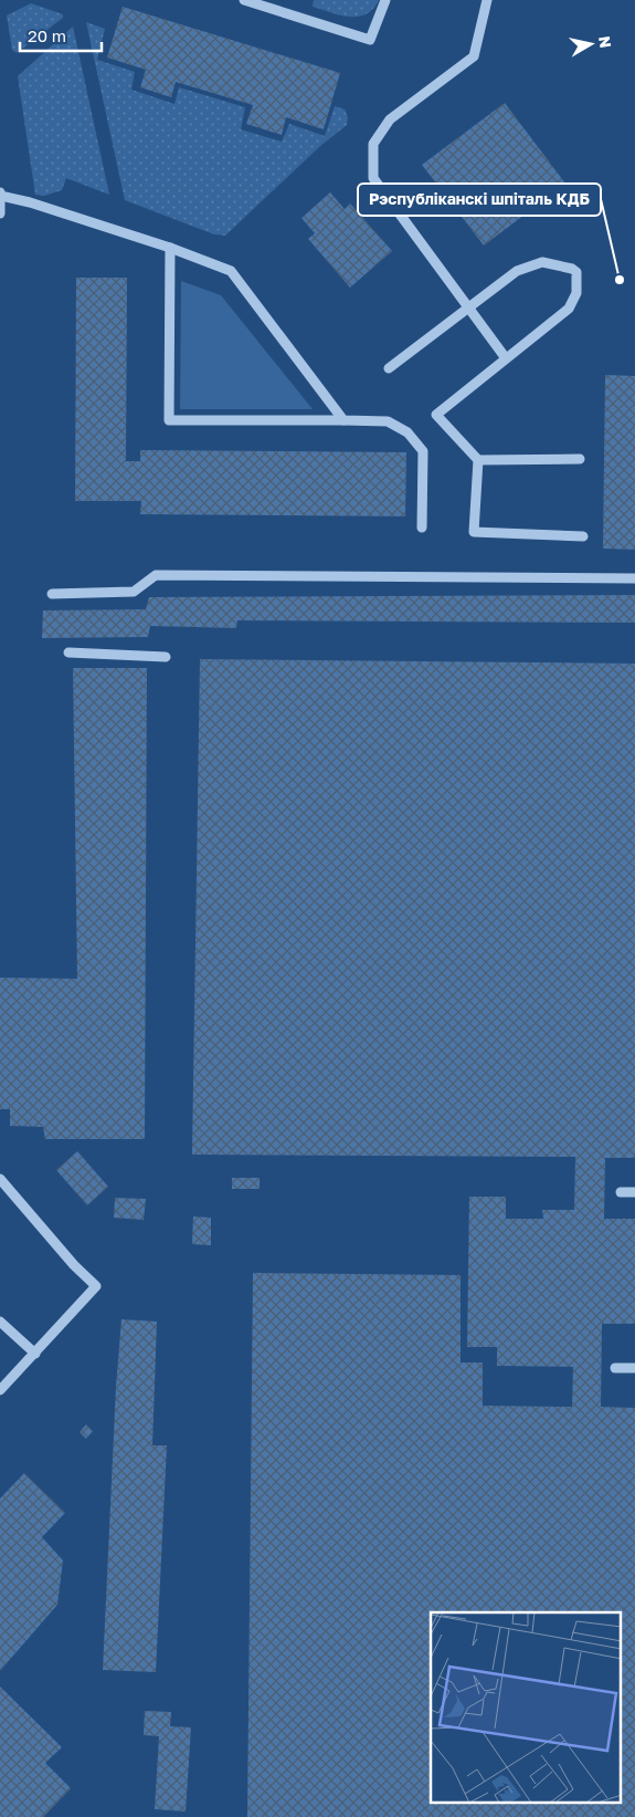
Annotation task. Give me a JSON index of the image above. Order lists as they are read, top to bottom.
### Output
{
  "places": ["Рэспубліканскі шпіталь КДБ"],
  "scale_bar": "20 m",
  "north": "right"
}
